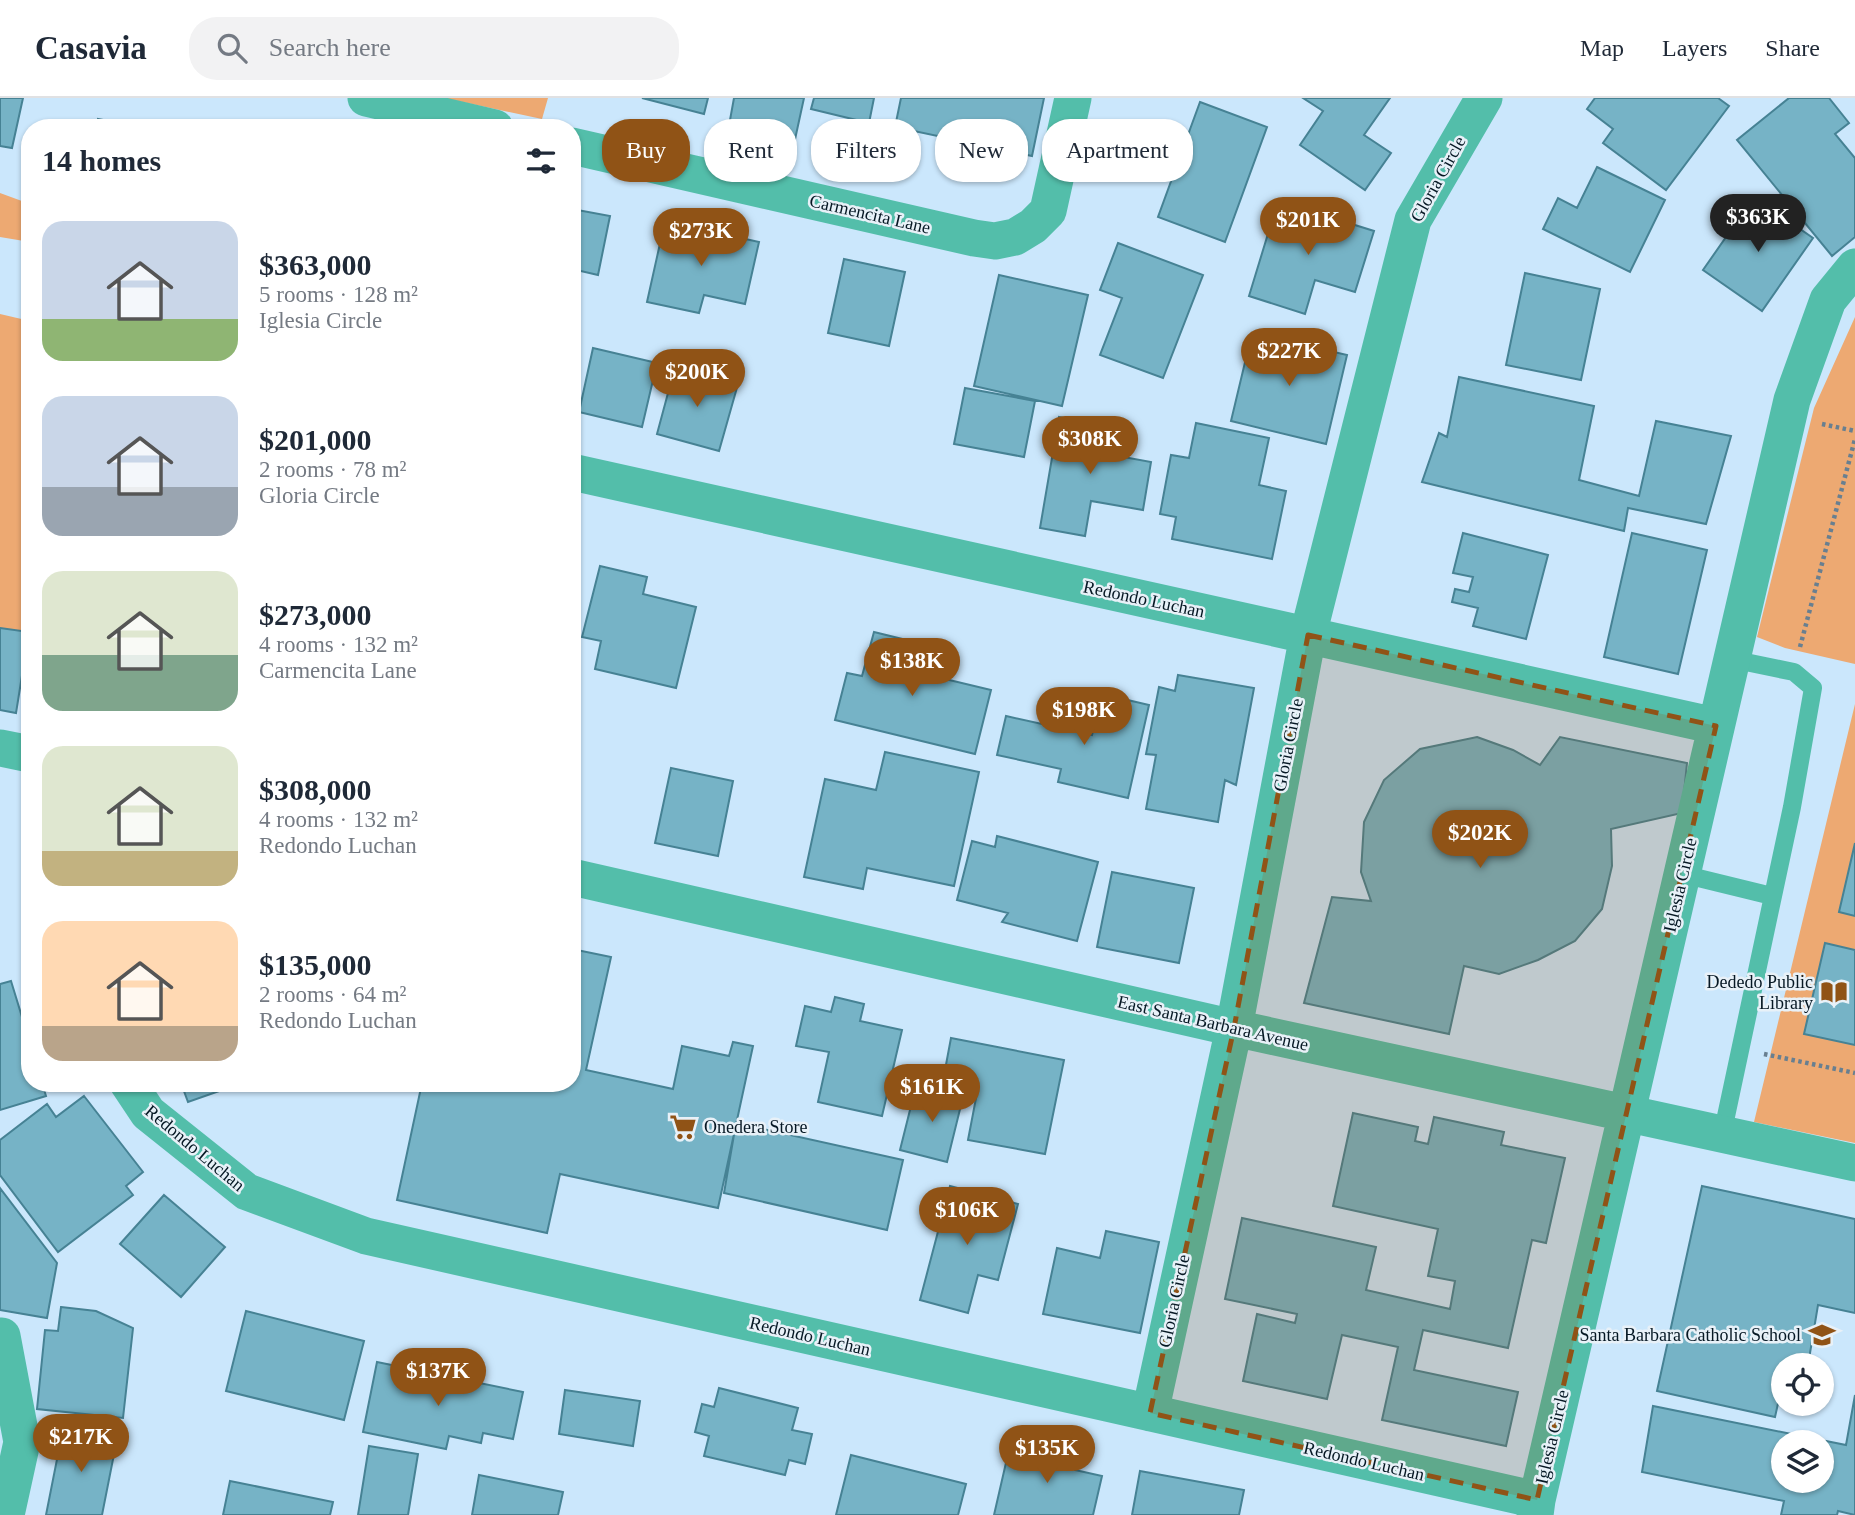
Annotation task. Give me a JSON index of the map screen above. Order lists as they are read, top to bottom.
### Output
{
  "streets": {
    "street": [
      "Gloria Circle",
      "Carmencita Lane",
      "Redondo Luchan",
      "Iglesia Circle",
      "East Santa Barbara Avenue"
    ]
  },
  "crossings": [
    ["Gloria Circle", "Redondo Luchan"],
    ["Gloria Circle", "East Santa Barbara Avenue"],
    ["Redondo Luchan", "Iglesia Circle"],
    ["Iglesia Circle", "East Santa Barbara Avenue"]
  ],
  "places": {
    "library": ["Dededo Public Library"],
    "supermarket": ["Onedera Store"],
    "school or university": ["Santa Barbara Catholic School"]
  },
  "page": {
    "header": "Casavia",
    "search": "Search here",
    "nav": ["Map", "Layers", "Share"],
    "chip": [
      "Buy",
      "Rent",
      "Filters",
      "New",
      "Apartment"
    ],
    "heading": "14 homes",
    "price": [
      "$363K",
      "$201K",
      "$273K",
      "$227K",
      "$200K",
      "$308K",
      "$138K",
      "$198K",
      "$202K",
      "$161K",
      "$106K",
      "$137K",
      "$217K",
      "$135K"
    ],
    "list": [
      {
        "name": "$363,000",
        "note": "5 rooms · 128 m² · Iglesia Circle"
      },
      {
        "name": "$201,000",
        "note": "2 rooms · 78 m² · Gloria Circle"
      },
      {
        "name": "$273,000",
        "note": "4 rooms · 132 m² · Carmencita Lane"
      },
      {
        "name": "$308,000",
        "note": "4 rooms · 132 m² · Redondo Luchan"
      },
      {
        "name": "$135,000",
        "note": "2 rooms · 64 m² · Redondo Luchan"
      }
    ]
  }
}
